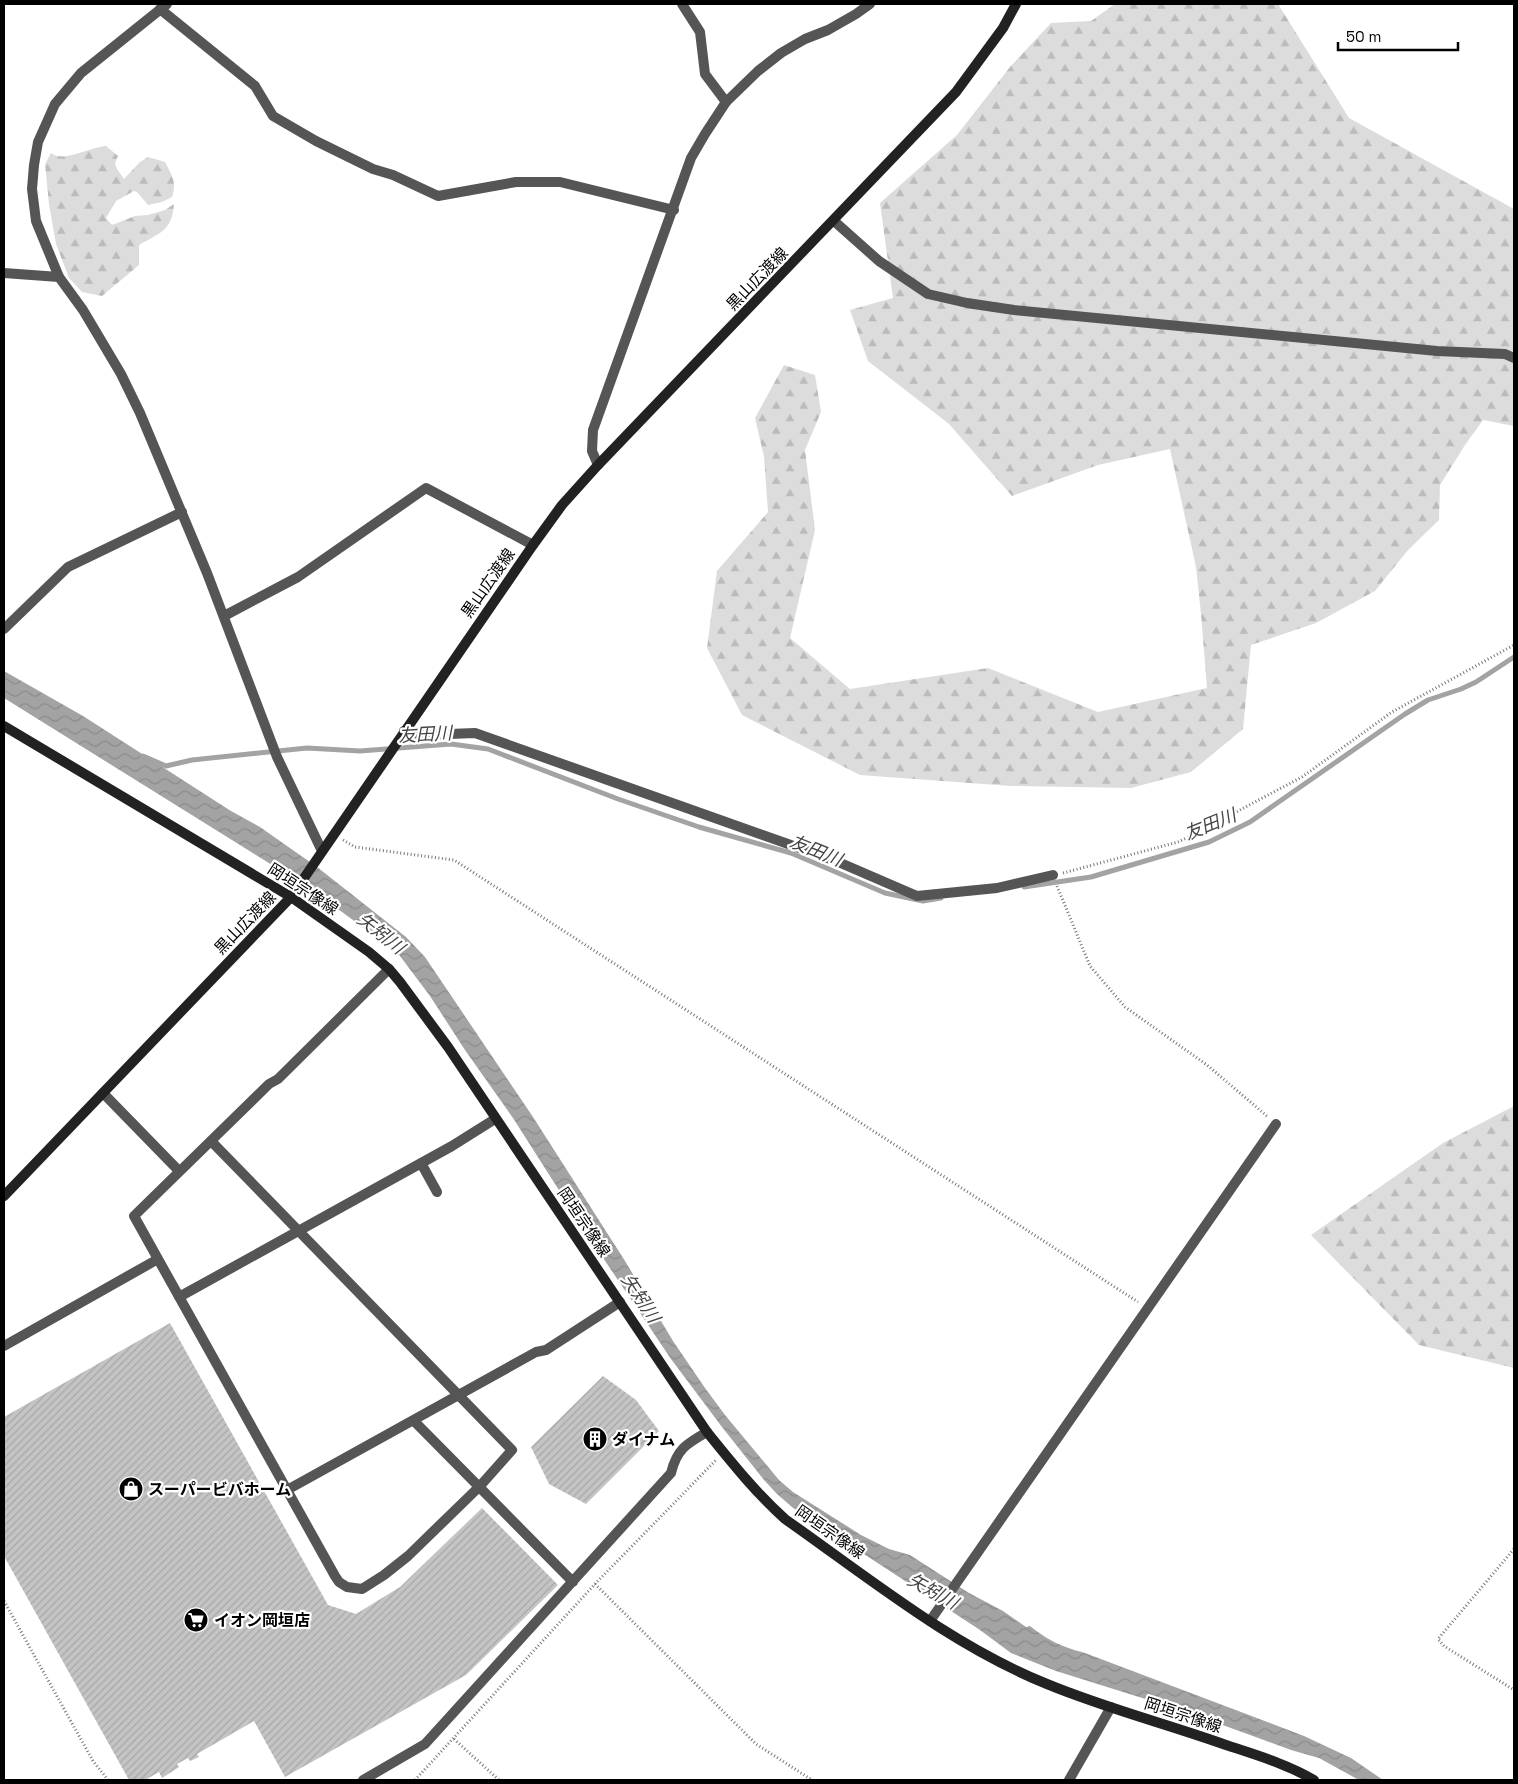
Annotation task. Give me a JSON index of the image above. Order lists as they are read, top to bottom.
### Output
{
  "streets": {
    "main road": ["黒山広渡線", "岡垣宗像線"]
  },
  "crossings": [
    ["黒山広渡線", "岡垣宗像線"]
  ],
  "water": ["友田川", "矢矧川"],
  "places": {
    "building": ["ダイナム"],
    "shop": ["スーパービバホーム"],
    "supermarket": ["イオン岡垣店"]
  },
  "scale_bar": "50 m"
}
